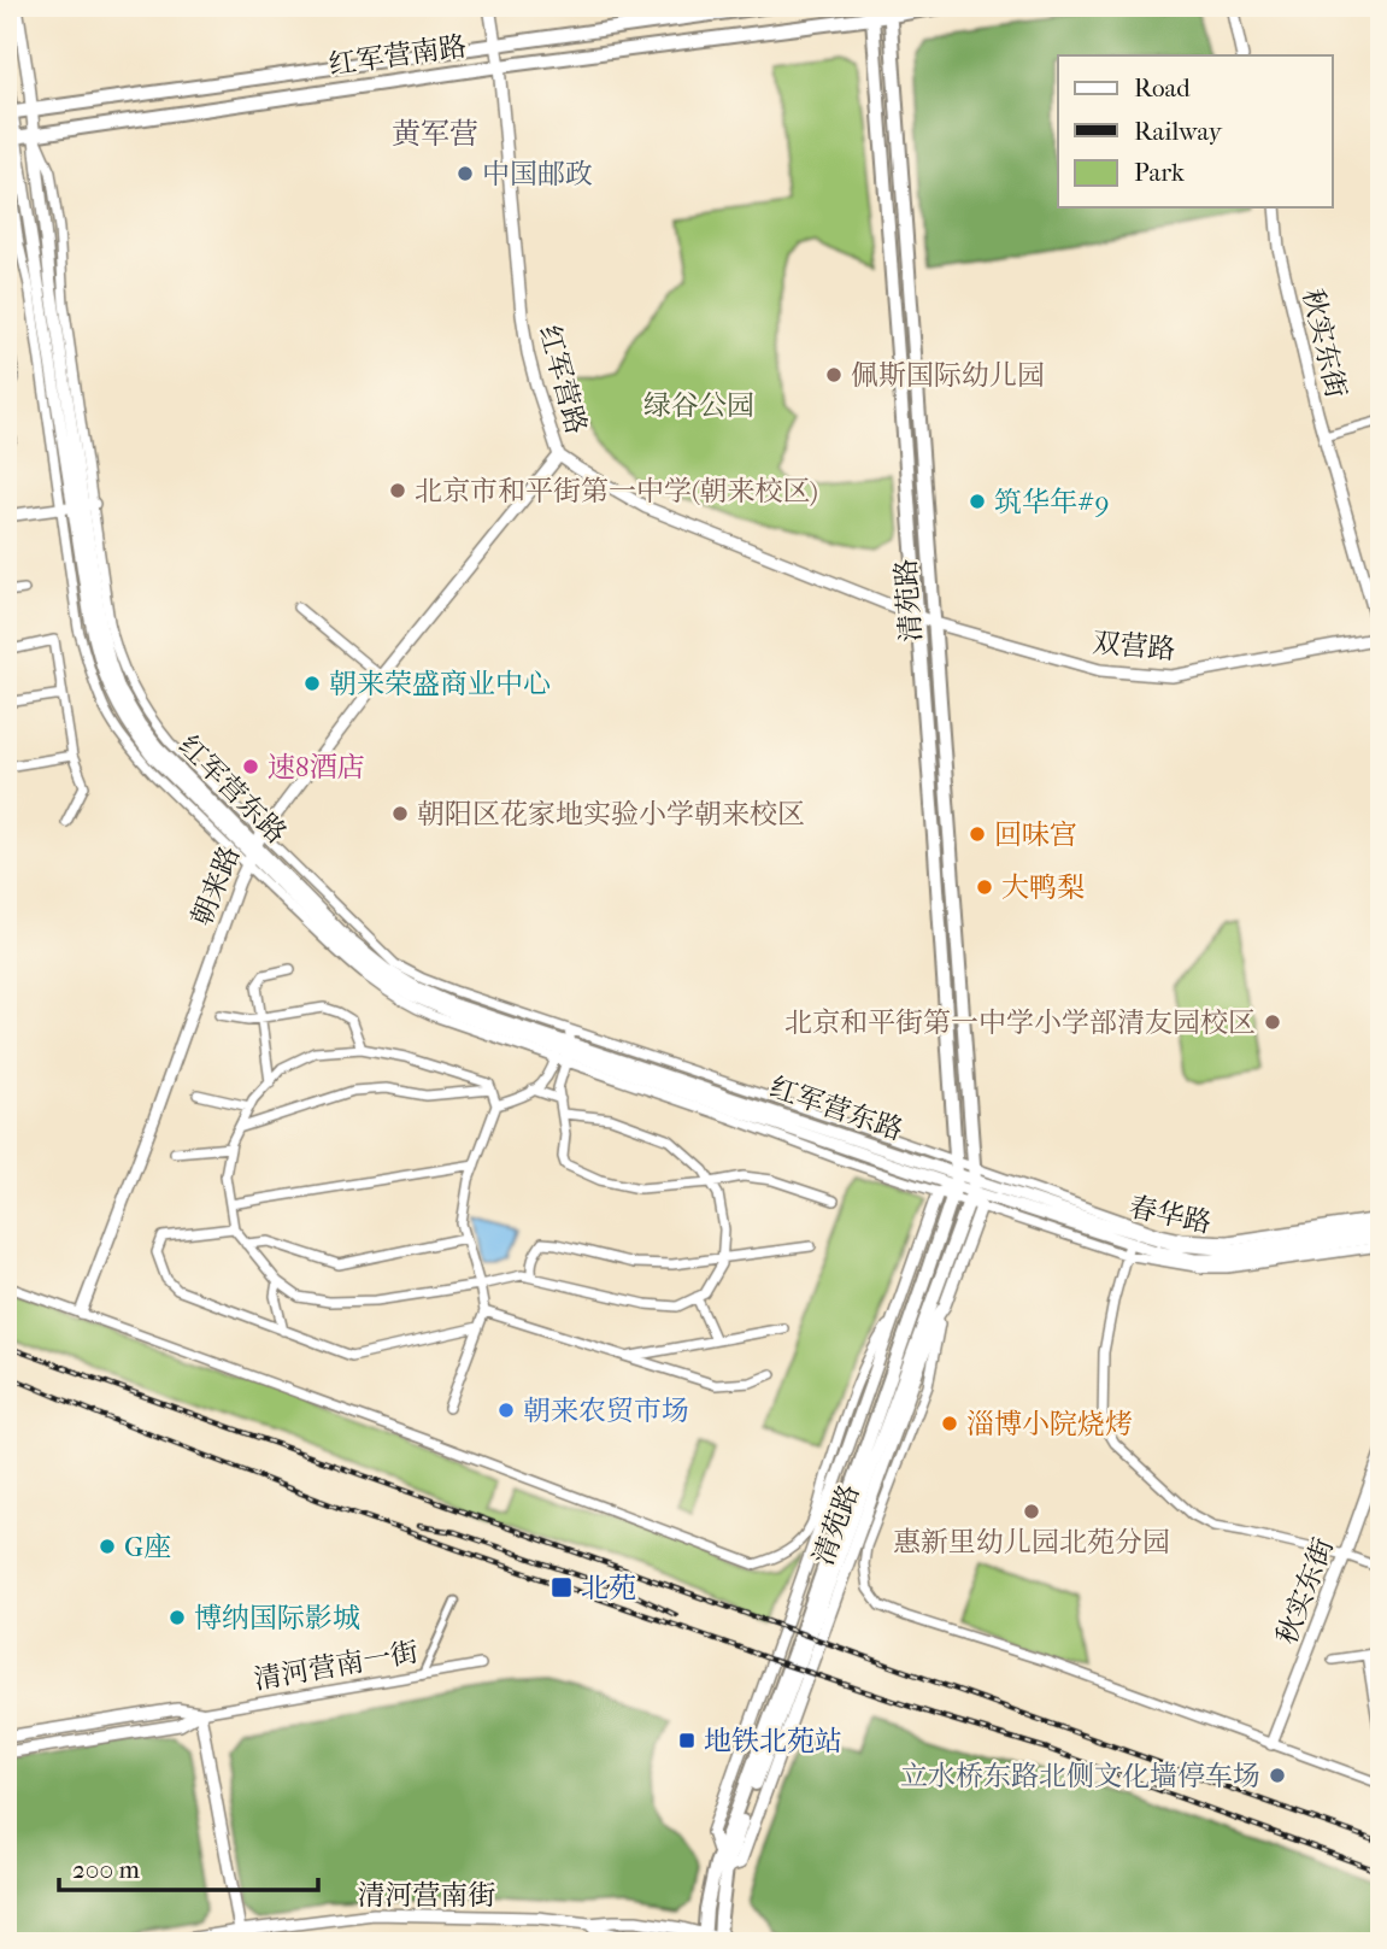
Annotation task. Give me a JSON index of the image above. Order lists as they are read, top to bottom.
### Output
{
  "streets": {
    "main road": ["红军营南路", "清苑路"],
    "street": [
      "秋实东街",
      "红军营路",
      "双营路",
      "红军营东路",
      "朝来路",
      "春华路",
      "清河营南一街",
      "清河营南街"
    ]
  },
  "crossings": [
    ["红军营南路", "红军营路"],
    ["红军营南路", "清苑路"],
    ["红军营南路", "红军营东路"],
    ["秋实东街", "双营路"],
    ["红军营路", "清苑路"],
    ["红军营路", "双营路"],
    ["红军营路", "朝来路"],
    ["清苑路", "双营路"],
    ["清苑路", "红军营东路"],
    ["清苑路", "春华路"],
    ["清苑路", "清河营南街"],
    ["红军营东路", "朝来路"],
    ["红军营东路", "春华路"]
  ],
  "districts": ["黄军营"],
  "parks": ["绿谷公园"],
  "places": {
    "other": [
      "中国邮政",
      "佩斯国际幼儿园",
      "北京市和平街第一中学(朝来校区)",
      "筑华年#9",
      "朝来荣盛商业中心",
      "速8酒店",
      "朝阳区花家地实验小学朝来校区",
      "回味宫",
      "大鸭梨",
      "北京和平街第一中学小学部清友园校区",
      "朝来农贸市场",
      "淄博小院烧烤",
      "惠新里幼儿园北苑分园",
      "G座",
      "博纳国际影城",
      "立水桥东路北侧文化墙停车场"
    ],
    "transit": ["北苑", "地铁北苑站"]
  },
  "legend": ["Road", "Railway", "Park"],
  "scale_bar": "200 m"
}
